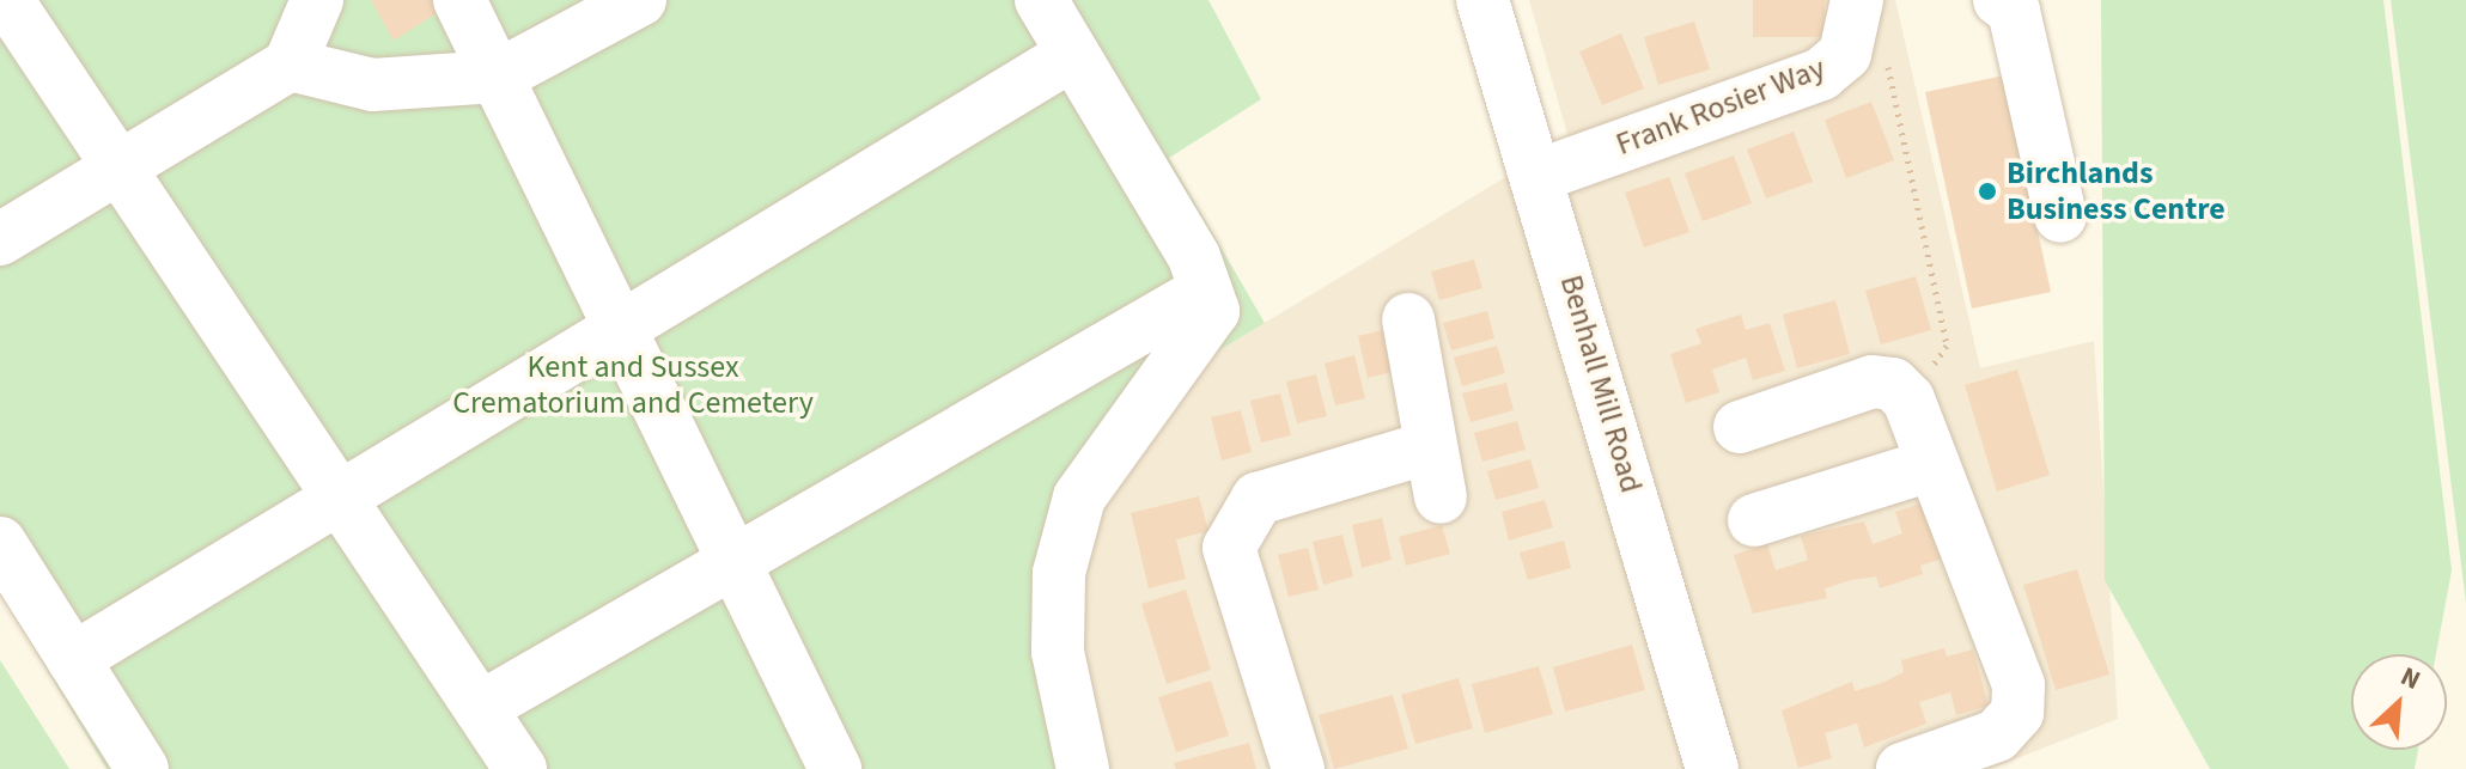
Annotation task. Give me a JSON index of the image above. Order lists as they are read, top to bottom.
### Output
{
  "streets": {
    "street": ["Frank Rosier Way", "Benhall Mill Road"]
  },
  "crossings": [
    ["Frank Rosier Way", "Benhall Mill Road"]
  ],
  "parks": ["Kent and Sussex Crematorium and Cemetery"],
  "places": ["Birchlands Business Centre"],
  "north": "top right"
}
